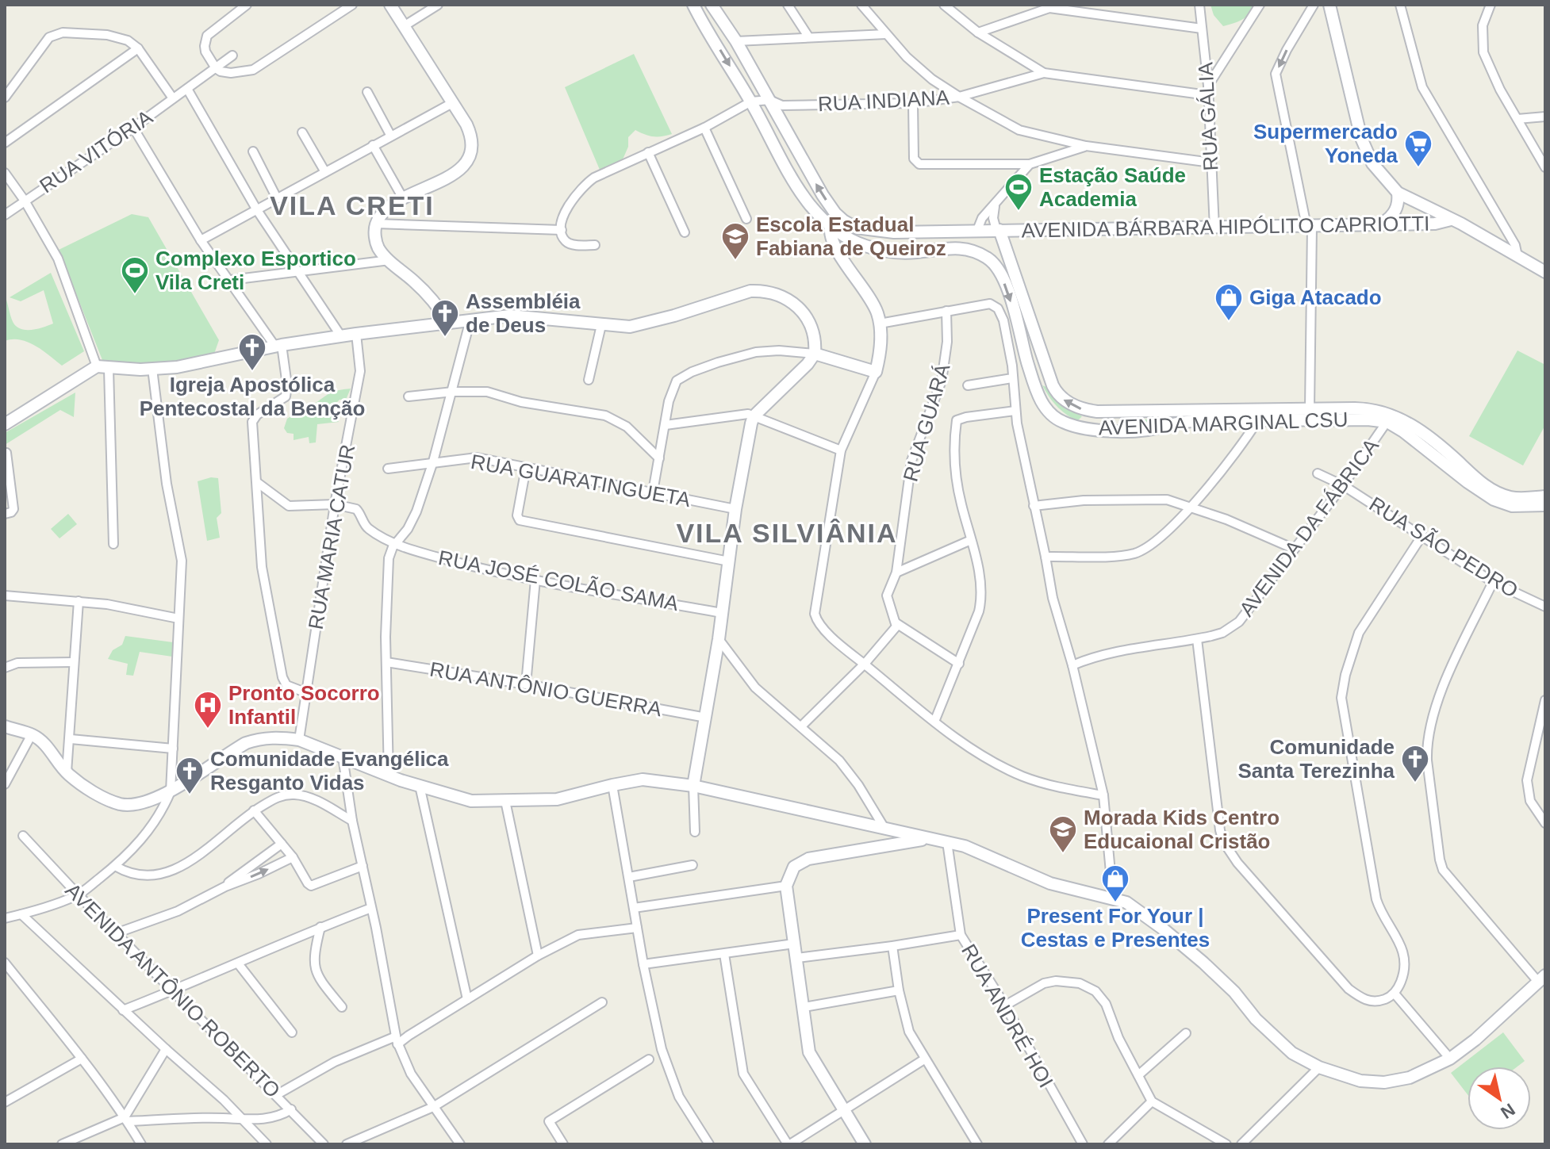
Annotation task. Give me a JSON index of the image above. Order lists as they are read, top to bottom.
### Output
{
  "streets": {
    "street": [
      "RUA INDIANA",
      "RUA GÁLIA",
      "RUA VITÓRIA",
      "AVENIDA BÁRBARA HIPÓLITO CAPRIOTTI",
      "RUA GUARÁ",
      "AVENIDA MARGINAL CSU",
      "RUA GUARATINGUETA",
      "AVENIDA DA FÁBRICA",
      "RUA MARIA CATUR",
      "RUA SÃO PEDRO",
      "RUA JOSÉ COLÃO SAMA",
      "RUA ANTÔNIO GUERRA",
      "AVENIDA ANTÔNIO ROBERTO",
      "RUA ANDRÉ HOI"
    ]
  },
  "crossings": [
    ["RUA GÁLIA", "AVENIDA BÁRBARA HIPÓLITO CAPRIOTTI"],
    ["AVENIDA BÁRBARA HIPÓLITO CAPRIOTTI", "AVENIDA MARGINAL CSU"],
    ["AVENIDA MARGINAL CSU", "AVENIDA DA FÁBRICA"],
    ["AVENIDA DA FÁBRICA", "RUA SÃO PEDRO"],
    ["RUA MARIA CATUR", "RUA JOSÉ COLÃO SAMA"]
  ],
  "districts": ["VILA CRETI", "VILA SILVIÂNIA"],
  "places": {
    "supermarket": ["Supermercado Yoneda"],
    "sports": ["Estação Saúde Academia", "Complexo Esportico Vila Creti"],
    "school or university": ["Escola Estadual Fabiana de Queiroz", "Morada Kids Centro Educaional Cristão"],
    "shop": ["Giga Atacado", "Present For Your | Cestas e Presentes"],
    "church": [
      "Assembléia de Deus",
      "Igreja Apostólica Pentecostal da Benção",
      "Comunidade Santa Terezinha",
      "Comunidade Evangélica Resganto Vidas"
    ],
    "hospital": ["Pronto Socorro Infantil"]
  },
  "north": "bottom right"
}
